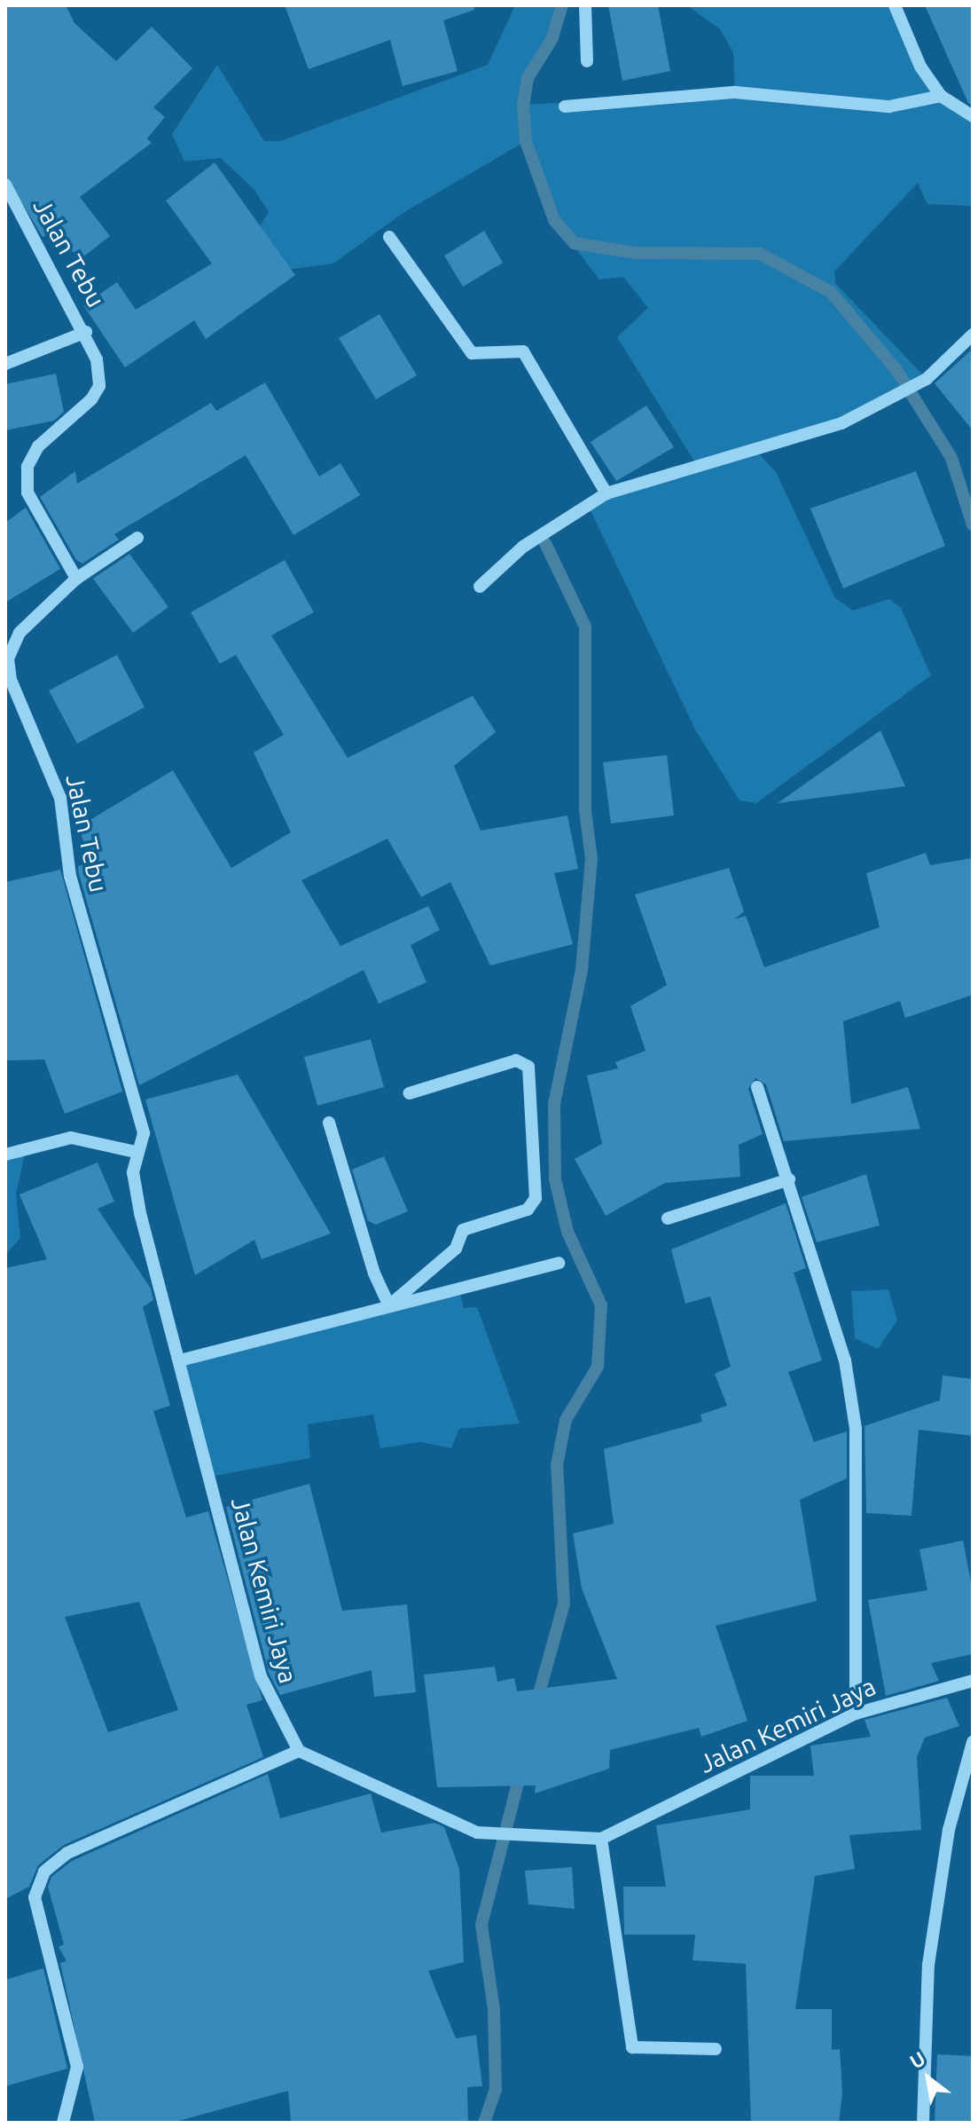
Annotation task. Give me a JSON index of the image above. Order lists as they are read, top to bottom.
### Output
{
  "streets": {
    "street": ["Jalan Tebu", "Jalan Kemiri Jaya"]
  },
  "crossings": [
    ["Jalan Tebu", "Jalan Kemiri Jaya"]
  ],
  "north": "top left"
}
